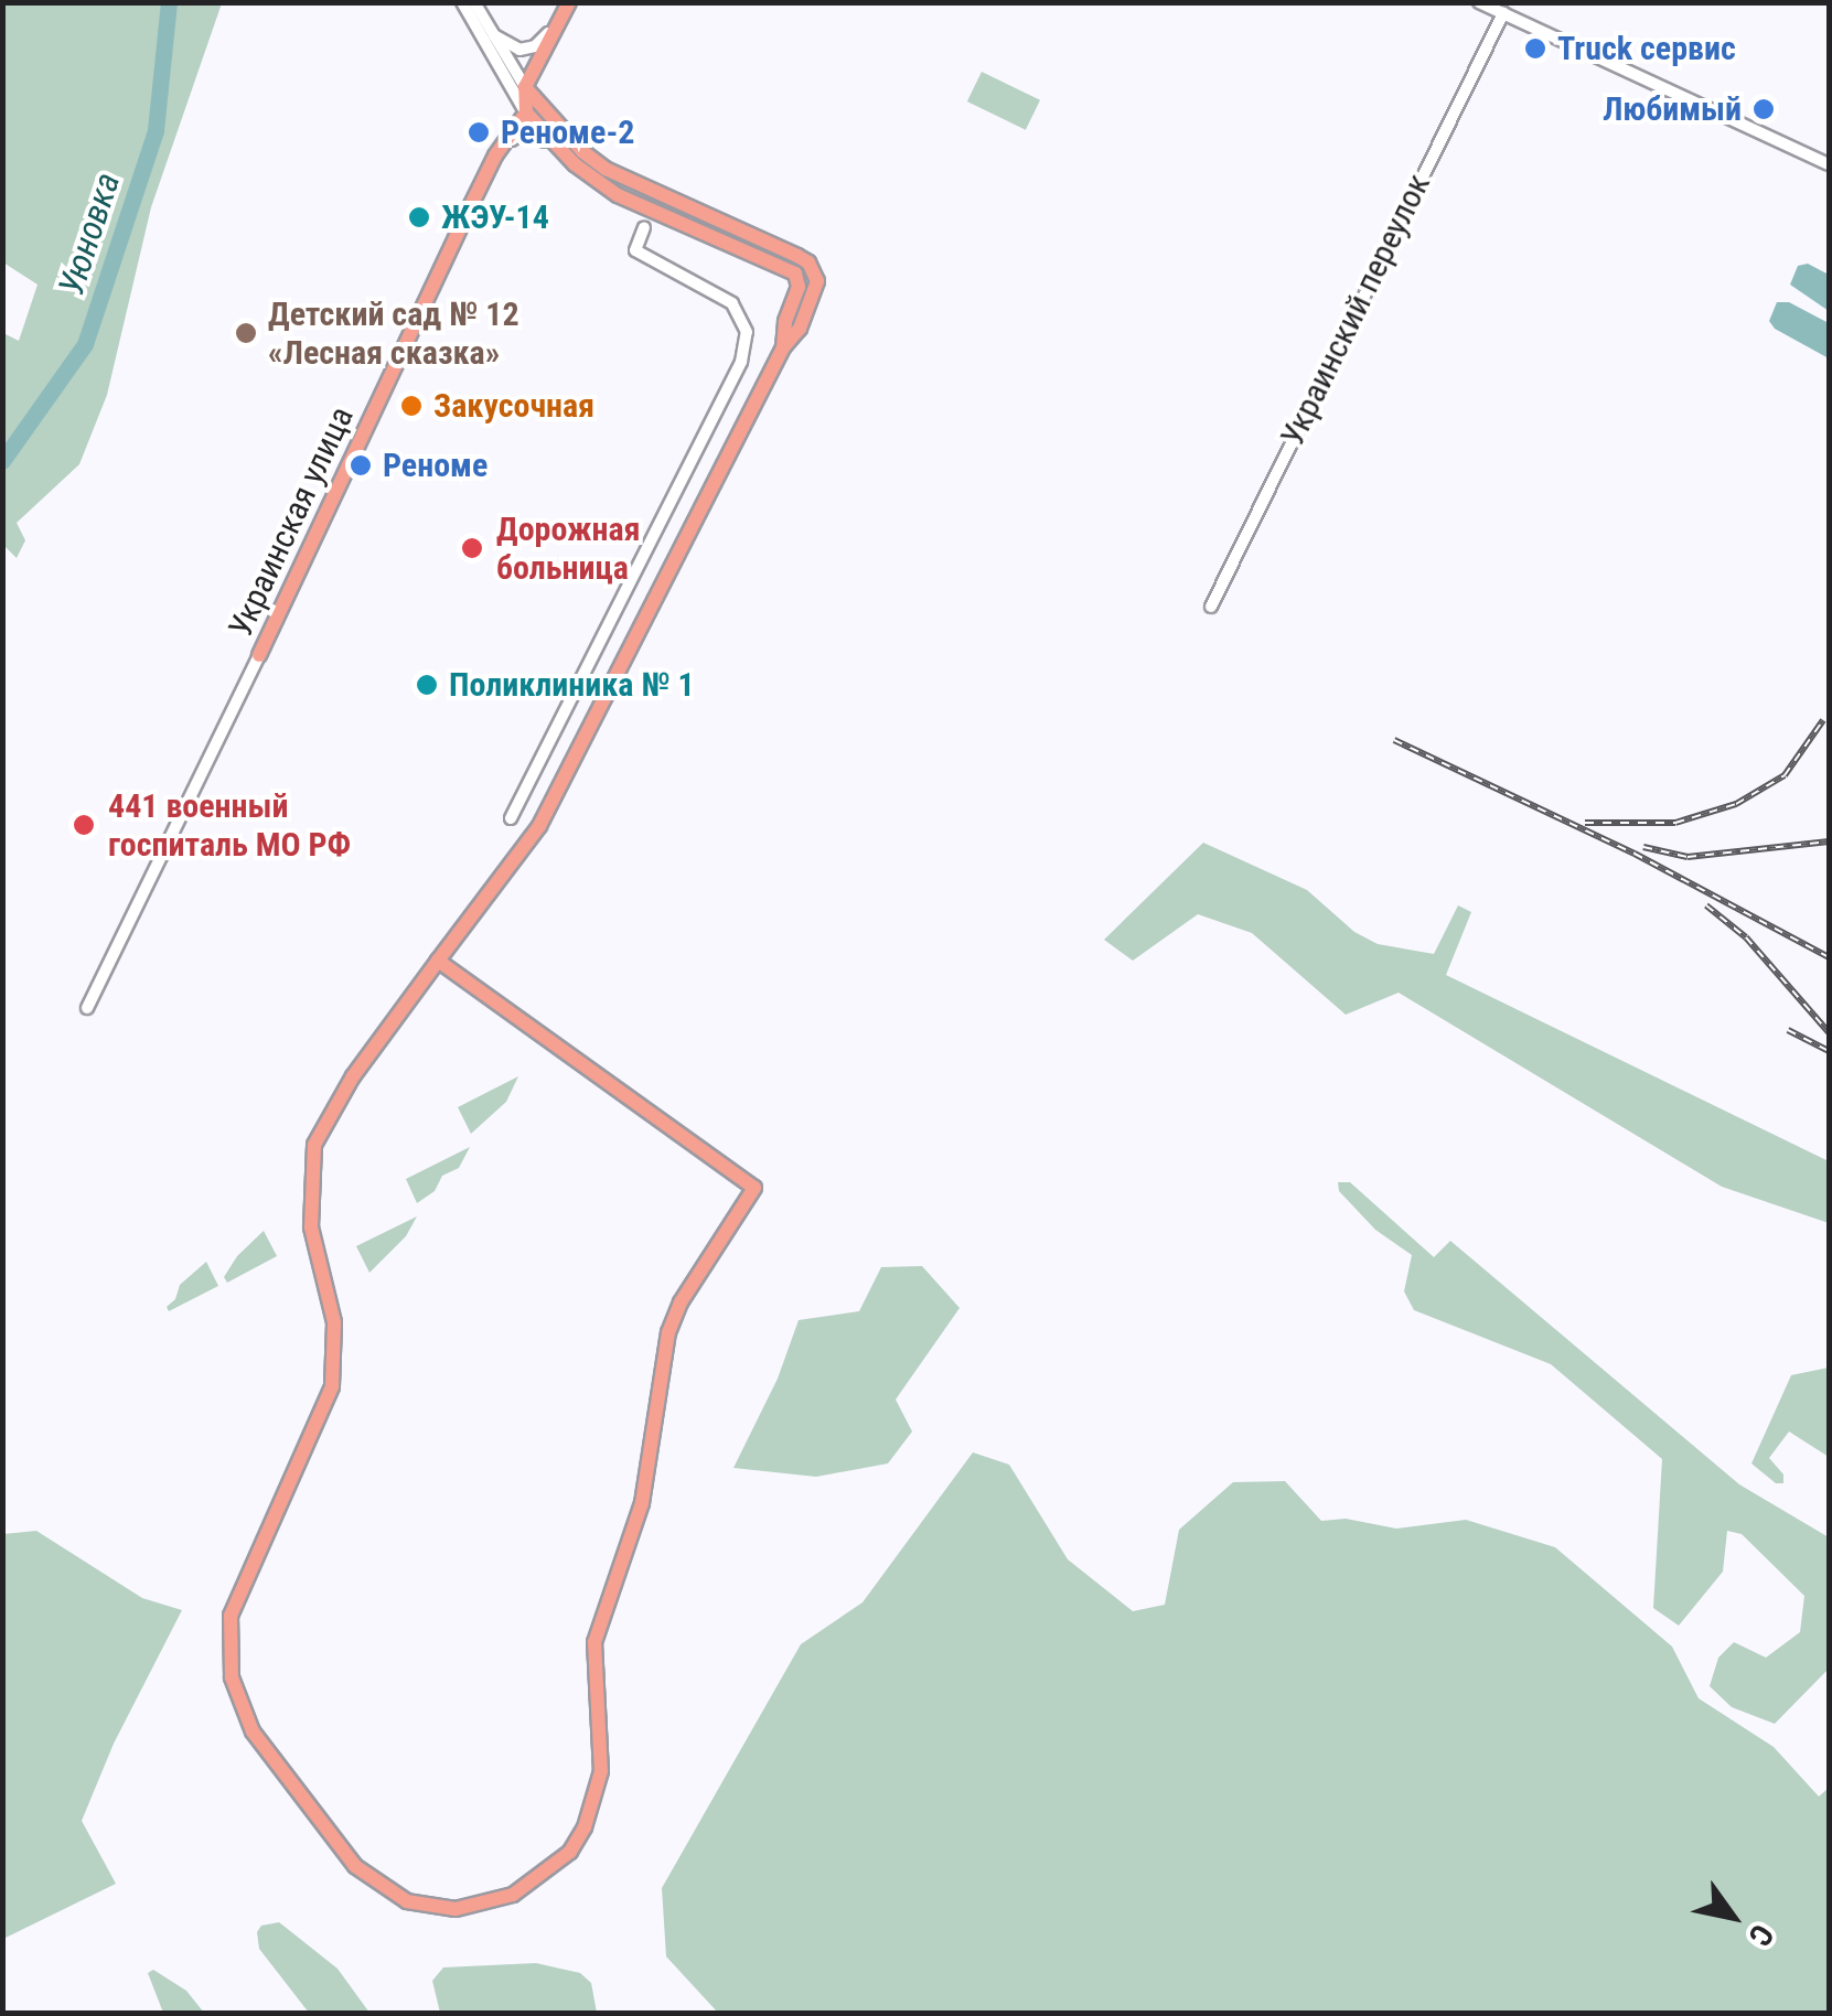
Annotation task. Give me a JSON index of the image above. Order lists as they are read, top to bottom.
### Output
{
  "streets": {
    "main road": ["Украинская улица"],
    "street": ["Украинский переулок"]
  },
  "water": ["Уюновка"],
  "places": [
    "Truck сервис",
    "Любимый",
    "Реноме-2",
    "ЖЭУ-14",
    "Детский сад № 12 «Лесная сказка»",
    "Закусочная",
    "Реноме",
    "Дорожная больница",
    "Поликлиника № 1",
    "441 военный госпиталь МО РФ"
  ],
  "north": "bottom right"
}
